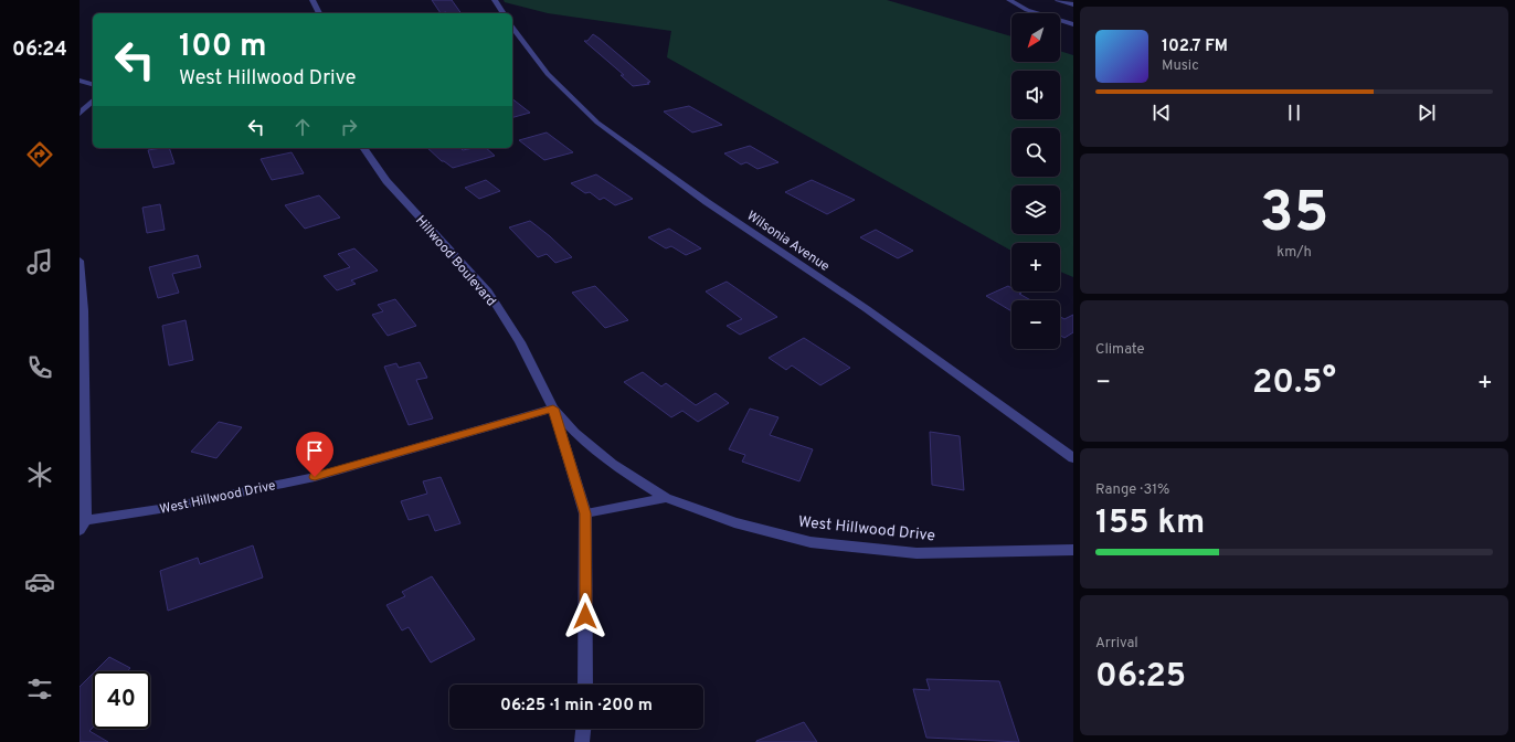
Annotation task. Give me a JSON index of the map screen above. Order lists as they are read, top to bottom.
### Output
{
  "streets": {
    "street": ["Wilsonia Avenue", "Hillwood Boulevard", "West Hillwood Drive"]
  },
  "crossings": [
    ["Hillwood Boulevard", "West Hillwood Drive"]
  ],
  "north": "bottom left",
  "page": {
    "tabs": "06:24",
    "map_buttons": ["+", "−"],
    "turn": ["100 m", "West Hillwood Drive"],
    "song": ["102.7 FM", "Music"],
    "tile": [
      ["35", "km/h"],
      "Climate",
      ["Range · 31%", "155 km"],
      ["Arrival", "06:25"]
    ],
    "heat": ["−", "20.5°", "+"],
    "limit": "40",
    "trip": "06:25 · 1 min · 200 m"
  }
}
